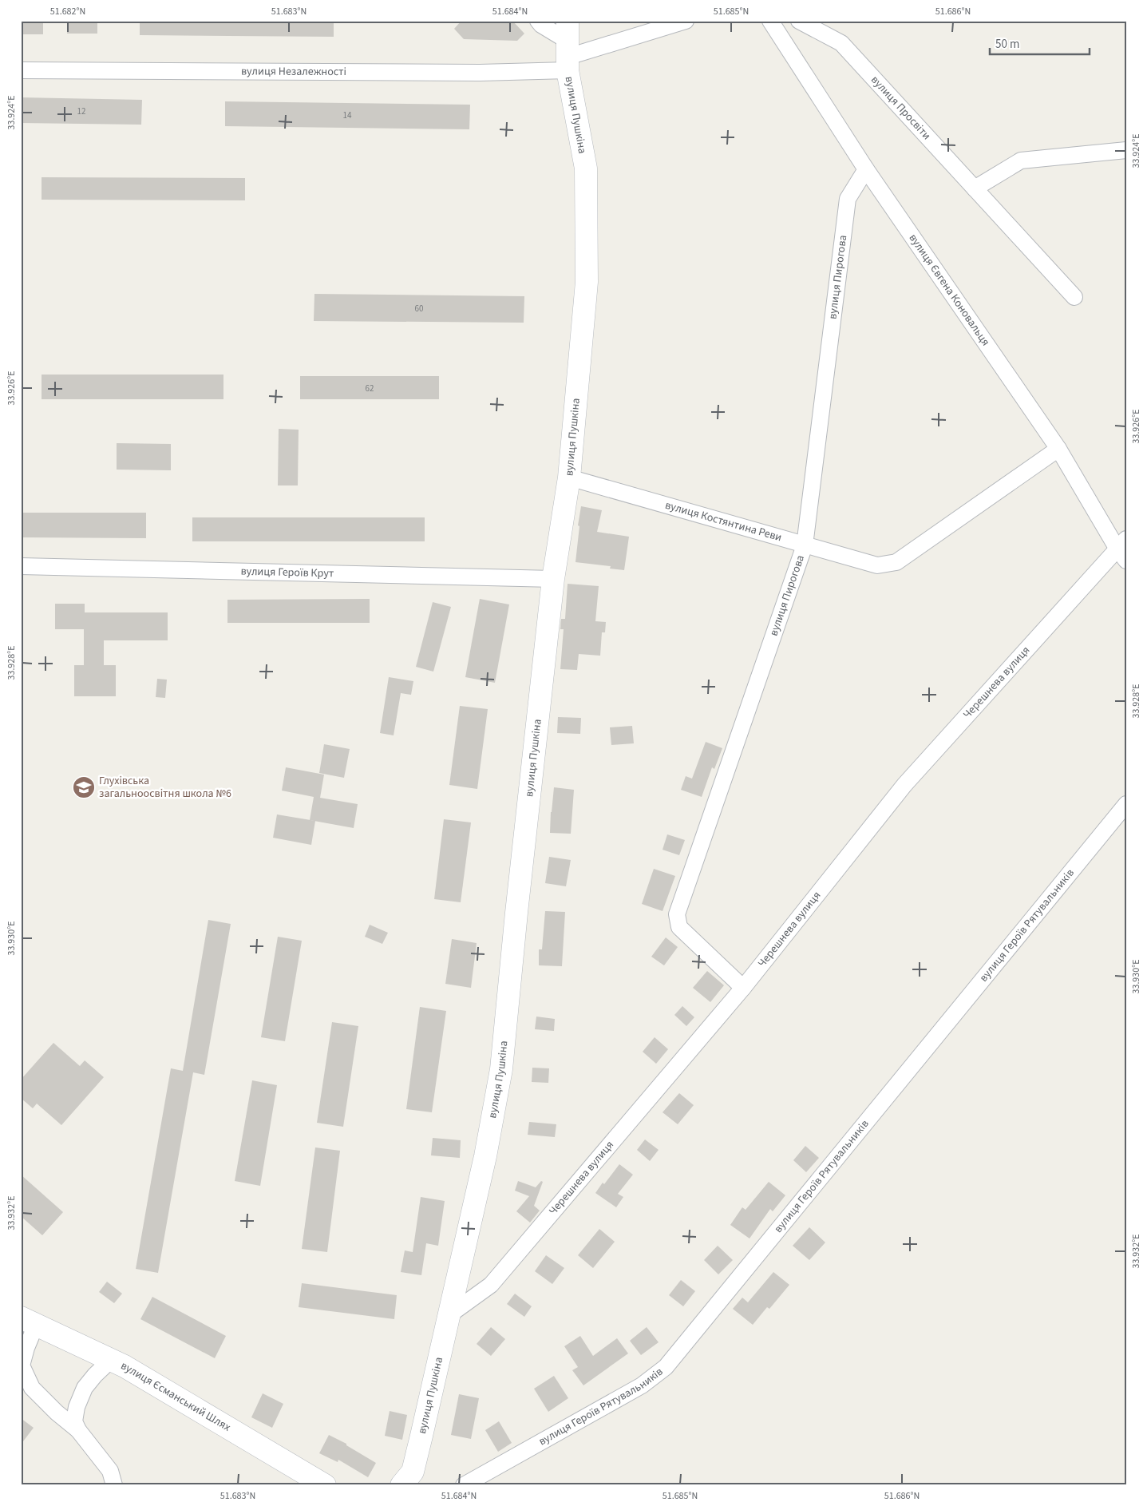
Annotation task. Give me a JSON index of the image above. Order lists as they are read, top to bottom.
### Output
{
  "streets": {
    "street": [
      "вулиця Незалежності",
      "вулиця Просвіти",
      "вулиця Пушкіна",
      "вулиця Пирогова",
      "вулиця Євгена Коновальця",
      "вулиця Костянтина Реви",
      "вулиця Героїв Крут",
      "Черешнева вулиця",
      "вулиця Героїв Рятувальників",
      "вулиця Єсманський Шлях"
    ]
  },
  "crossings": [
    ["вулиця Незалежності", "вулиця Пушкіна"],
    ["вулиця Пушкіна", "вулиця Костянтина Реви"],
    ["вулиця Пушкіна", "вулиця Героїв Крут"],
    ["вулиця Пушкіна", "Черешнева вулиця"],
    ["вулиця Пирогова", "вулиця Євгена Коновальця"],
    ["вулиця Пирогова", "вулиця Костянтина Реви"],
    ["вулиця Пирогова", "Черешнева вулиця"],
    ["вулиця Євгена Коновальця", "вулиця Костянтина Реви"],
    ["вулиця Євгена Коновальця", "Черешнева вулиця"]
  ],
  "places": {
    "school or university": ["Глухівська загальноосвітня школа №6"]
  },
  "house_numbers": [
    "12",
    "14",
    "60",
    "62"
  ],
  "scale_bar": "50 m",
  "coordinates": [
    "51.682°N",
    "51.683°N",
    "51.684°N",
    "51.685°N",
    "51.686°N",
    "33.924°E",
    "33.926°E",
    "33.928°E",
    "33.930°E",
    "33.932°E"
  ]
}
